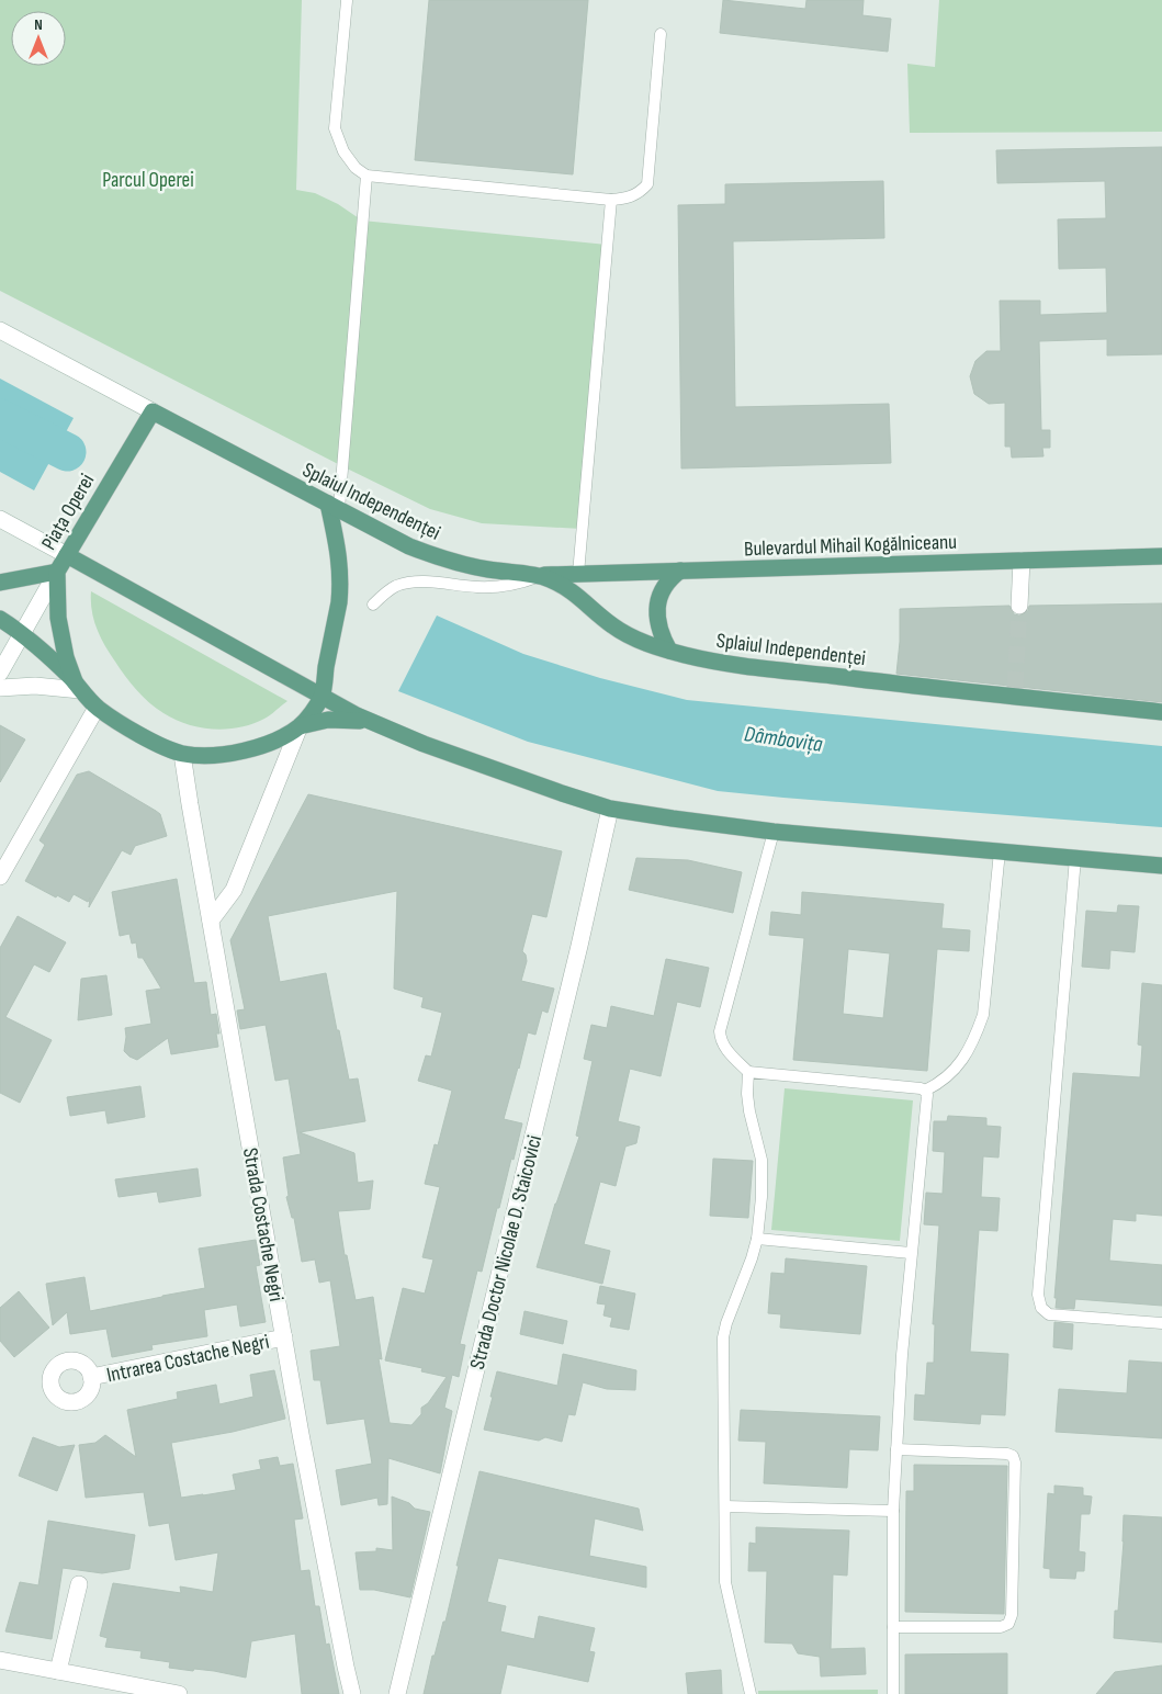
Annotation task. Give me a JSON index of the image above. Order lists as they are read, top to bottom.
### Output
{
  "streets": {
    "main road": ["Splaiul Independenței", "Piața Operei", "Bulevardul Mihail Kogălniceanu"],
    "street": ["Strada Costache Negri", "Strada Doctor Nicolae D. Staicovici", "Intrarea Costache Negri"]
  },
  "crossings": [
    ["Splaiul Independenței", "Piața Operei"],
    ["Splaiul Independenței", "Bulevardul Mihail Kogălniceanu"],
    ["Strada Costache Negri", "Intrarea Costache Negri"]
  ],
  "water": ["Dâmbovița"],
  "parks": ["Parcul Operei"],
  "north": "top"
}
